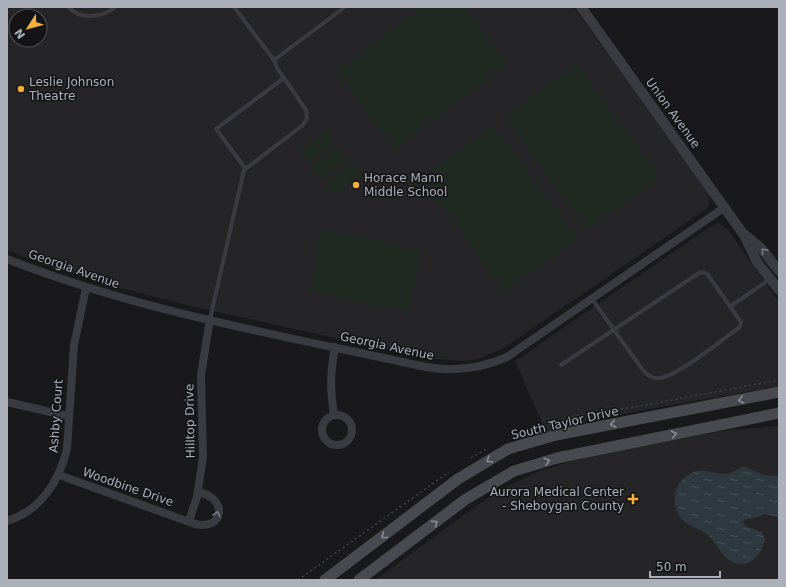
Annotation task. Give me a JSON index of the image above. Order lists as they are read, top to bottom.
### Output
{
  "streets": {
    "main road": ["South Taylor Drive"],
    "street": [
      "Union Avenue",
      "Georgia Avenue",
      "Ashby Court",
      "Hilltop Drive",
      "Woodbine Drive"
    ]
  },
  "crossings": [
    ["Union Avenue", "Georgia Avenue"],
    ["Georgia Avenue", "Ashby Court"],
    ["Georgia Avenue", "Hilltop Drive"],
    ["Ashby Court", "Woodbine Drive"],
    ["Hilltop Drive", "Woodbine Drive"]
  ],
  "places": {
    "other": ["Leslie Johnson Theatre", "Horace Mann Middle School"],
    "health": ["Aurora Medical Center - Sheboygan County"]
  },
  "scale_bar": "50 m",
  "north": "bottom left"
}
